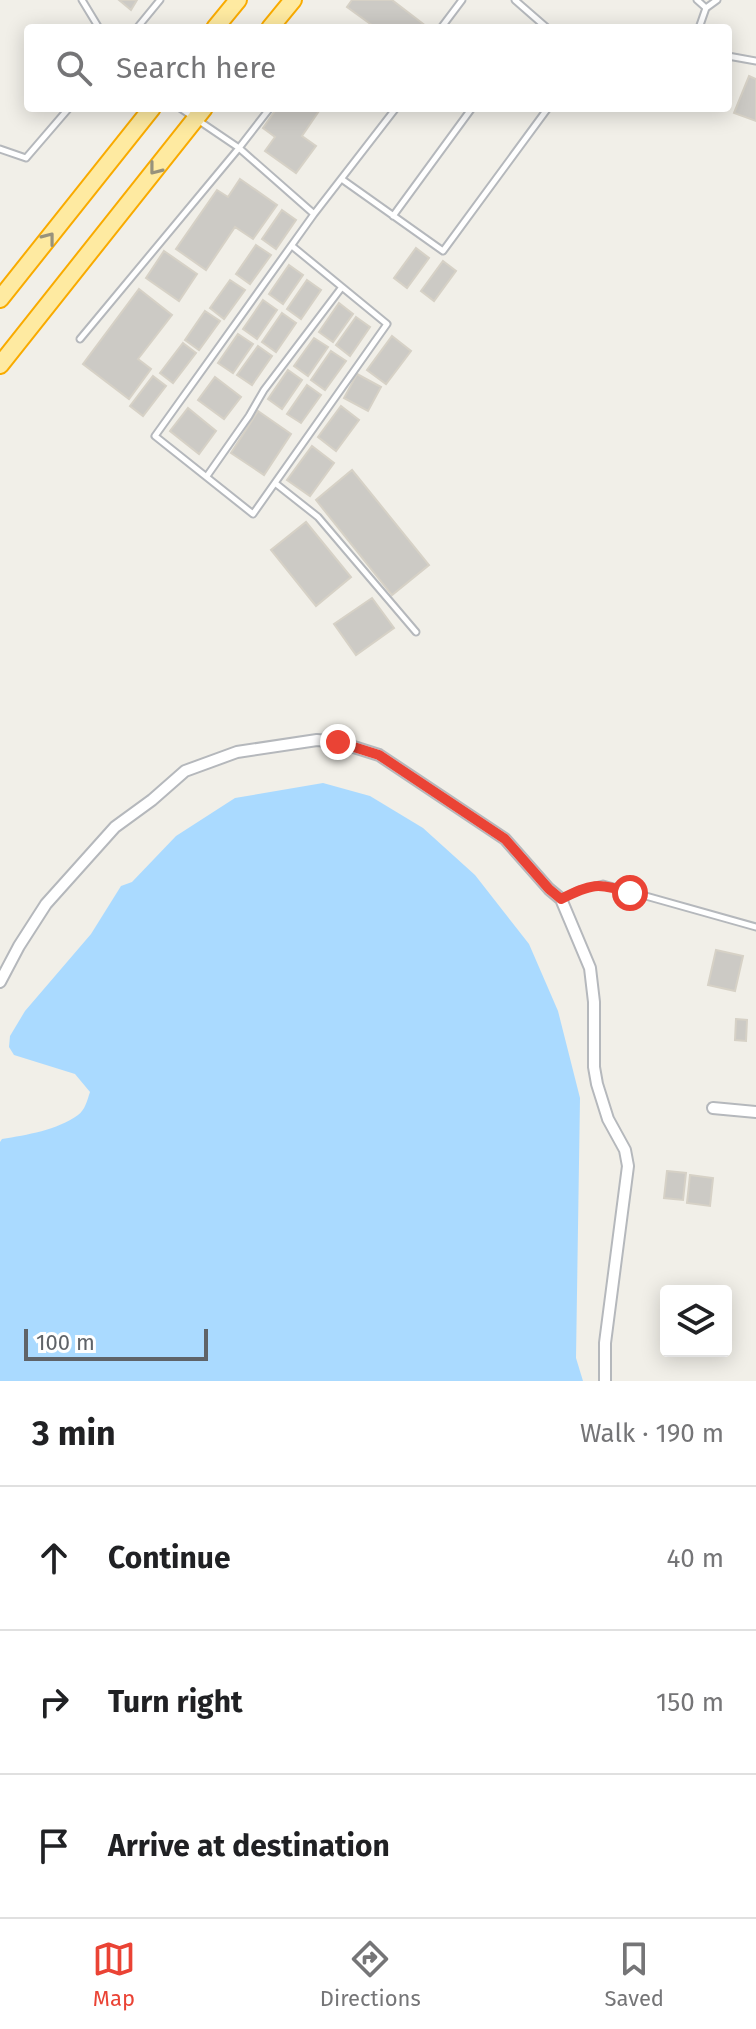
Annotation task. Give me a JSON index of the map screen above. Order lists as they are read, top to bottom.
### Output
{
  "scale_bar": "100 m",
  "page": {
    "search": "Search here",
    "scale": "100 m",
    "heading": ["3 min", "Walk · 190 m"],
    "list": [
      ["Continue", "40 m"],
      ["Turn right", "150 m"],
      "Arrive at destination"
    ],
    "nav": ["Map", "Directions", "Saved"]
  }
}
